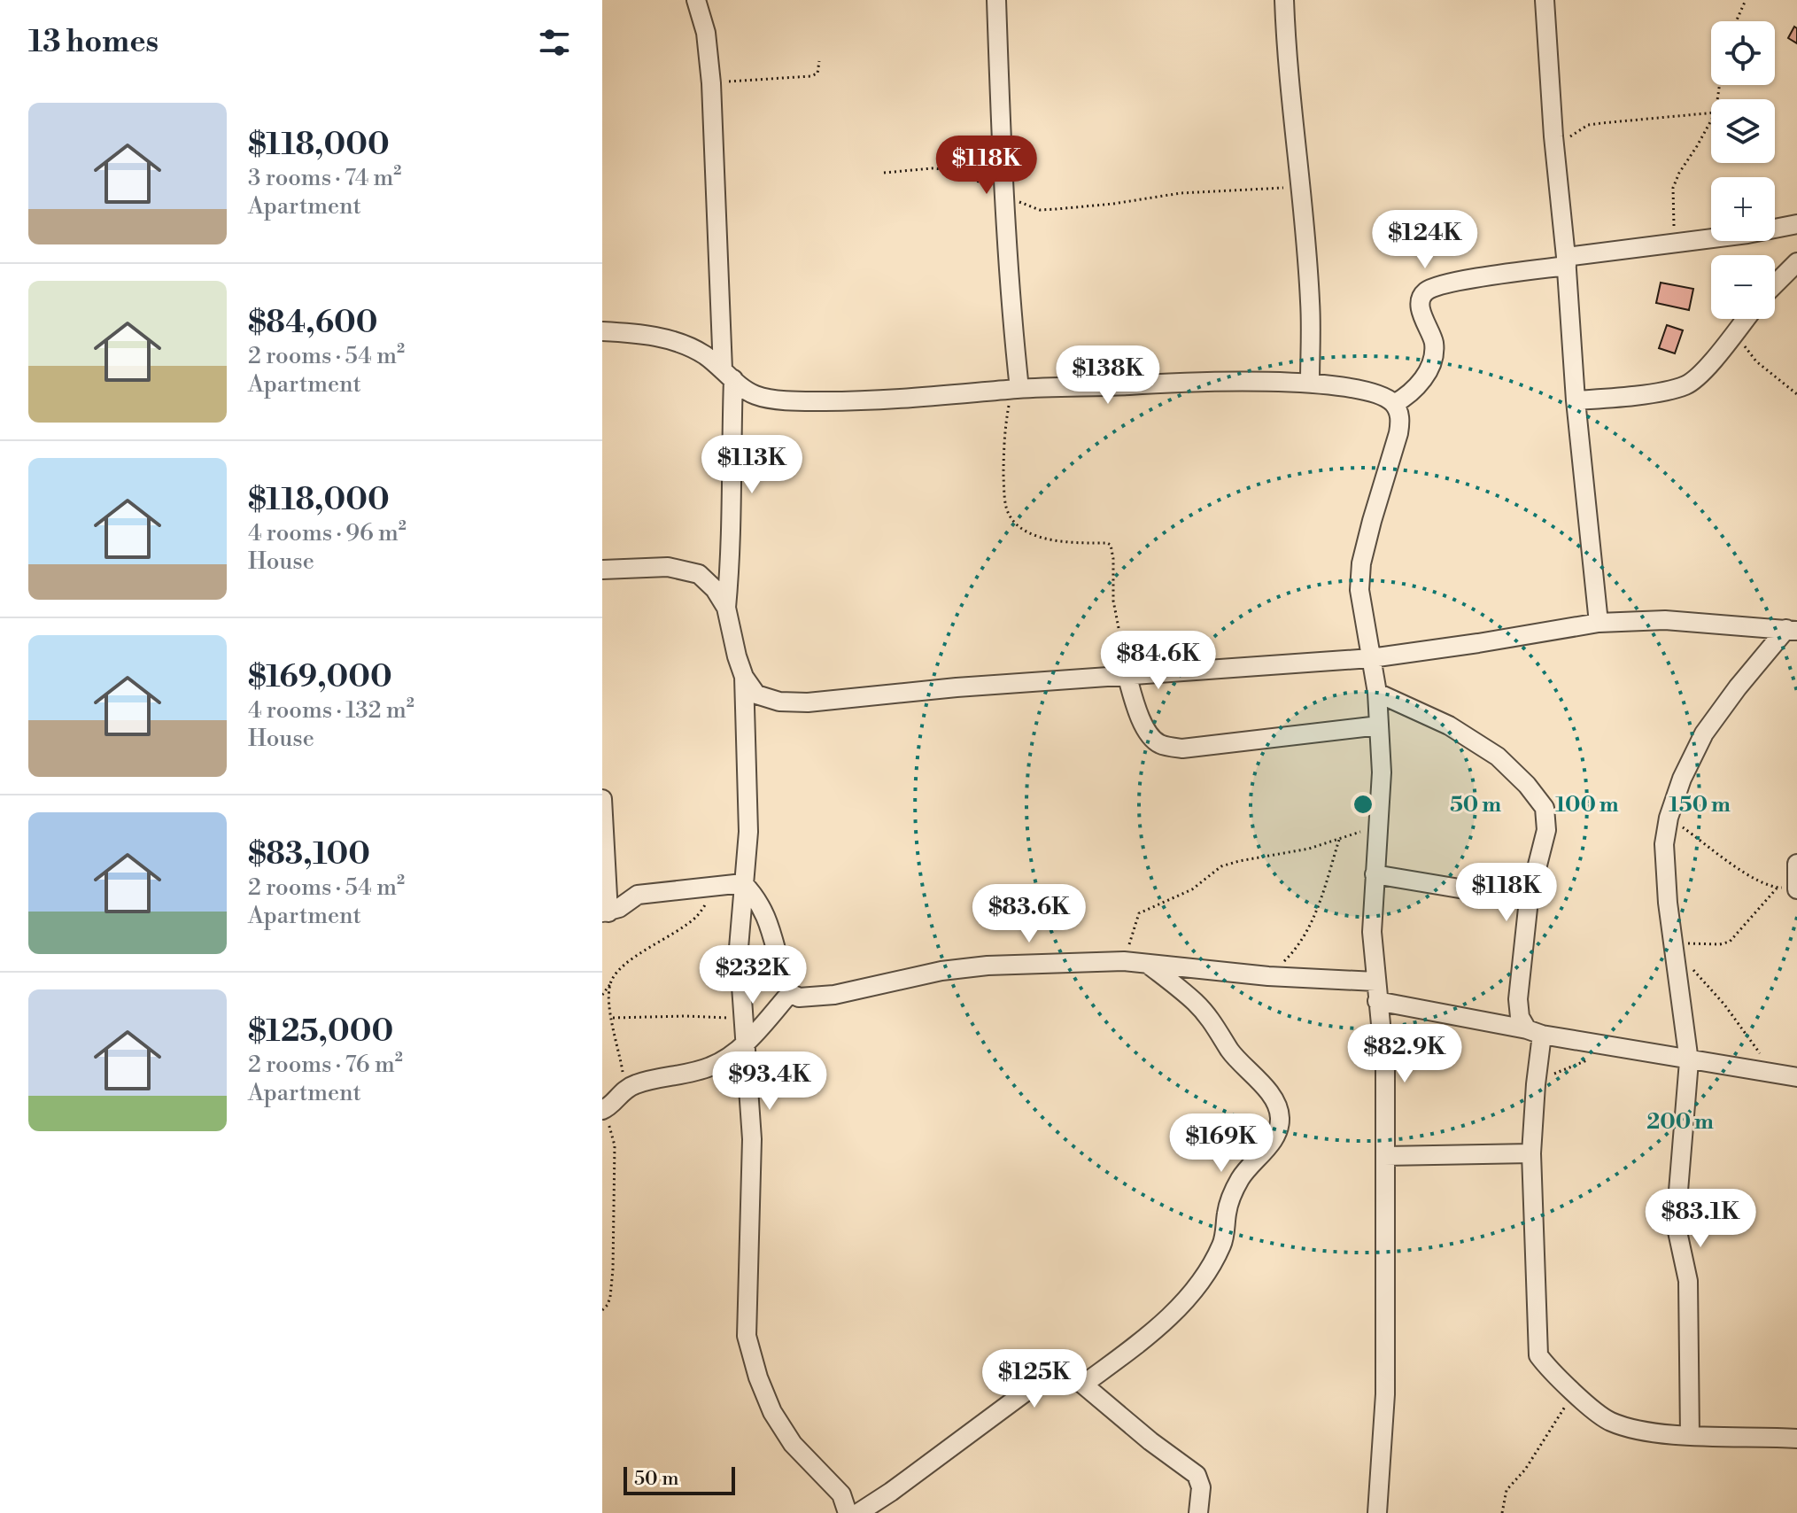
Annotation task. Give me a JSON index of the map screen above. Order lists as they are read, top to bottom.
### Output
{
  "scale_bar": "50 m",
  "page": {
    "heading": "13 homes",
    "map_buttons": ["+", "−"],
    "list": [
      {
        "name": "$118,000",
        "note": "3 rooms · 74 m² · Apartment"
      },
      {
        "name": "$84,600",
        "note": "2 rooms · 54 m² · Apartment"
      },
      {
        "name": "$118,000",
        "note": "4 rooms · 96 m² · House"
      },
      {
        "name": "$169,000",
        "note": "4 rooms · 132 m² · House"
      },
      {
        "name": "$83,100",
        "note": "2 rooms · 54 m² · Apartment"
      },
      {
        "name": "$125,000",
        "note": "2 rooms · 76 m² · Apartment"
      }
    ],
    "price": [
      "$118K",
      "$124K",
      "$138K",
      "$113K",
      "$84.6K",
      "$118K",
      "$83.6K",
      "$232K",
      "$82.9K",
      "$93.4K",
      "$169K",
      "$83.1K",
      "$125K"
    ],
    "scale": "50 m"
  },
  "rings": [
    "50 m",
    "100 m",
    "150 m",
    "200 m"
  ]
}
